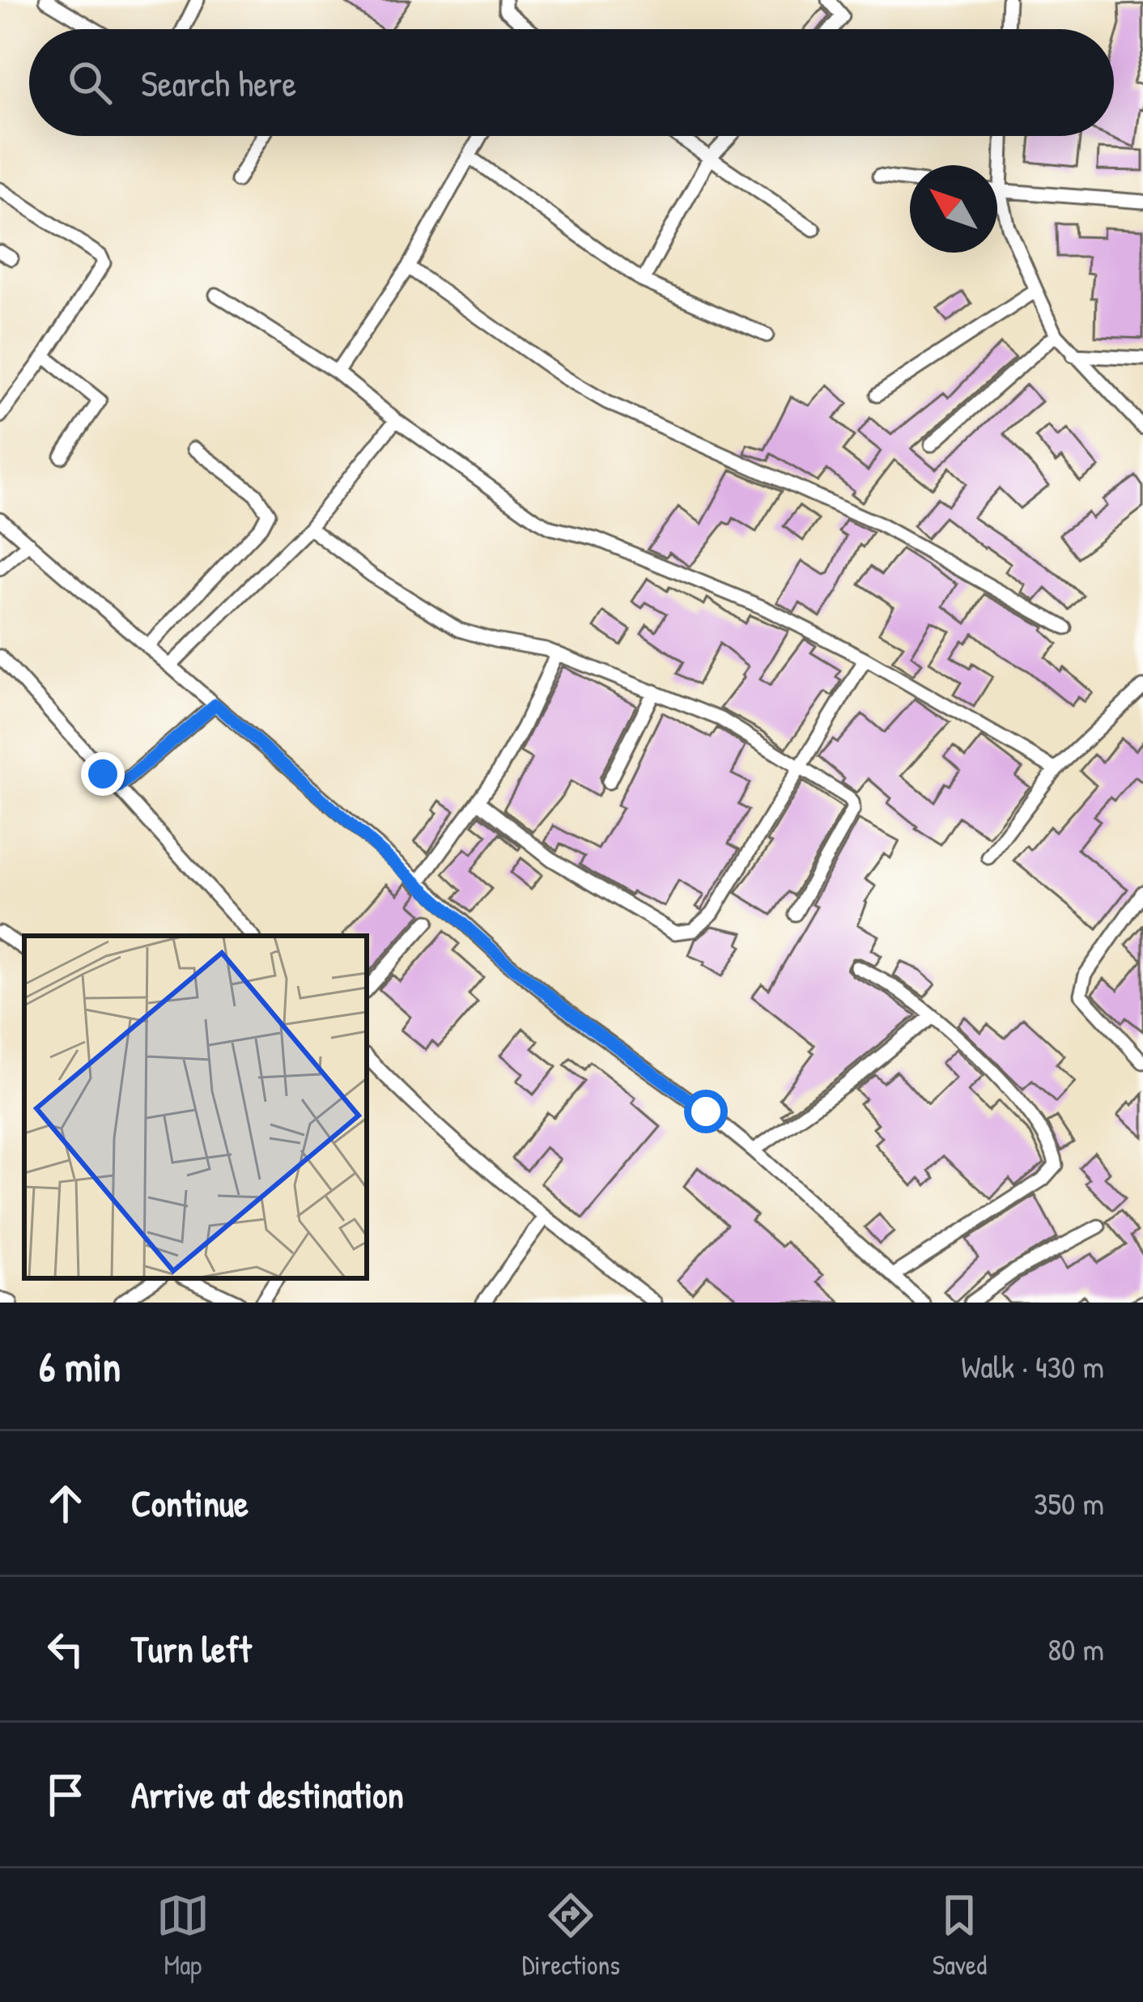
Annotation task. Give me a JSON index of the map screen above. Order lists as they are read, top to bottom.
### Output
{
  "north": "top left",
  "page": {
    "search": "Search here",
    "heading": ["6 min", "Walk · 430 m"],
    "list": [
      ["Continue", "350 m"],
      ["Turn left", "80 m"],
      "Arrive at destination"
    ],
    "nav": ["Map", "Directions", "Saved"]
  }
}
